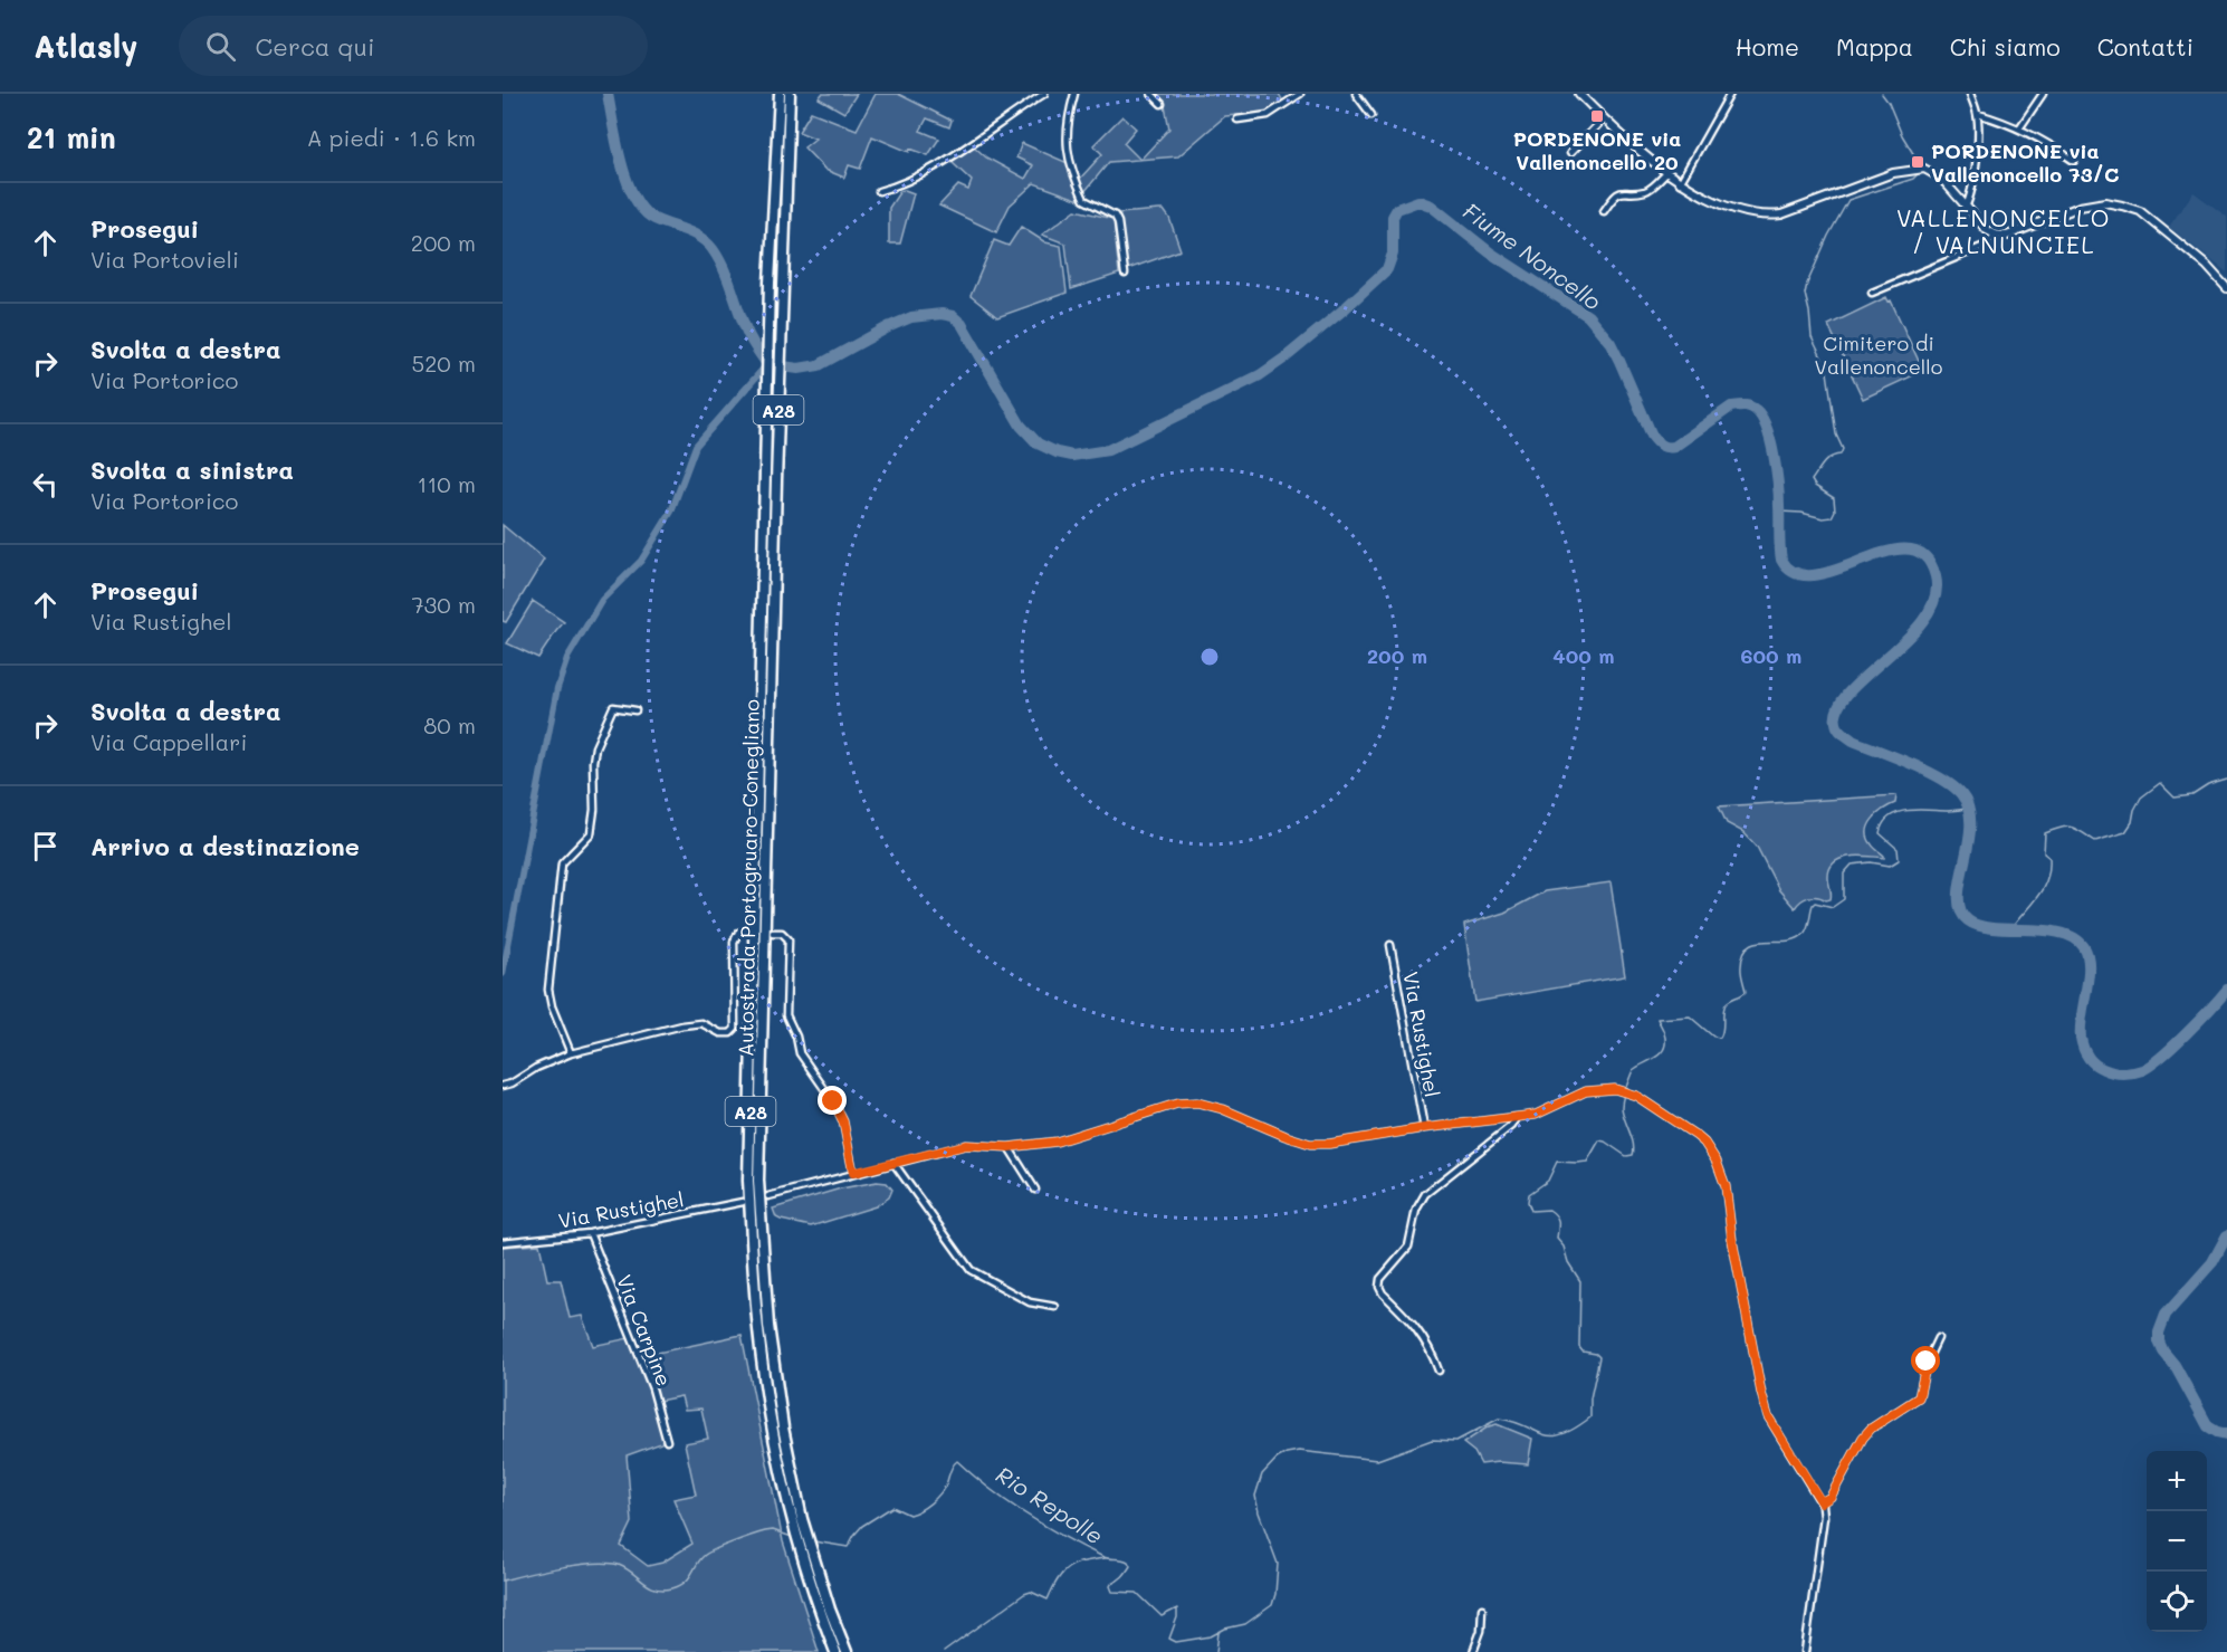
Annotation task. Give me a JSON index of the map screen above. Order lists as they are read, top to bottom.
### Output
{
  "streets": {
    "highway": ["A28", "Autostrada Portogruaro-Conegliano"],
    "street": ["Via Rustighel", "Via Carpine"]
  },
  "crossings": [
    ["Via Rustighel", "Via Carpine"]
  ],
  "districts": ["VALLENONCELLO / VALNUNCIEL"],
  "water": ["Fiume Noncello", "Rio Repolle"],
  "parks": ["Cimitero di Vallenoncello"],
  "places": {
    "transit": ["PORDENONE via Vallenoncello 20", "PORDENONE via Vallenoncello 73/C"]
  },
  "page": {
    "header": "Atlasly",
    "search": "Cerca qui",
    "nav": [
      "Home",
      "Mappa",
      "Chi siamo",
      "Contatti"
    ],
    "heading": ["21 min", "A piedi · 1.6 km"],
    "list": [
      ["Prosegui", "Via Portovieli", "200 m"],
      ["Svolta a destra", "Via Portorico", "520 m"],
      ["Svolta a sinistra", "Via Portorico", "110 m"],
      ["Prosegui", "Via Rustighel", "730 m"],
      ["Svolta a destra", "Via Cappellari", "80 m"],
      "Arrivo a destinazione"
    ],
    "map_buttons": ["+", "−"]
  },
  "rings": ["200 m", "400 m", "600 m"]
}
